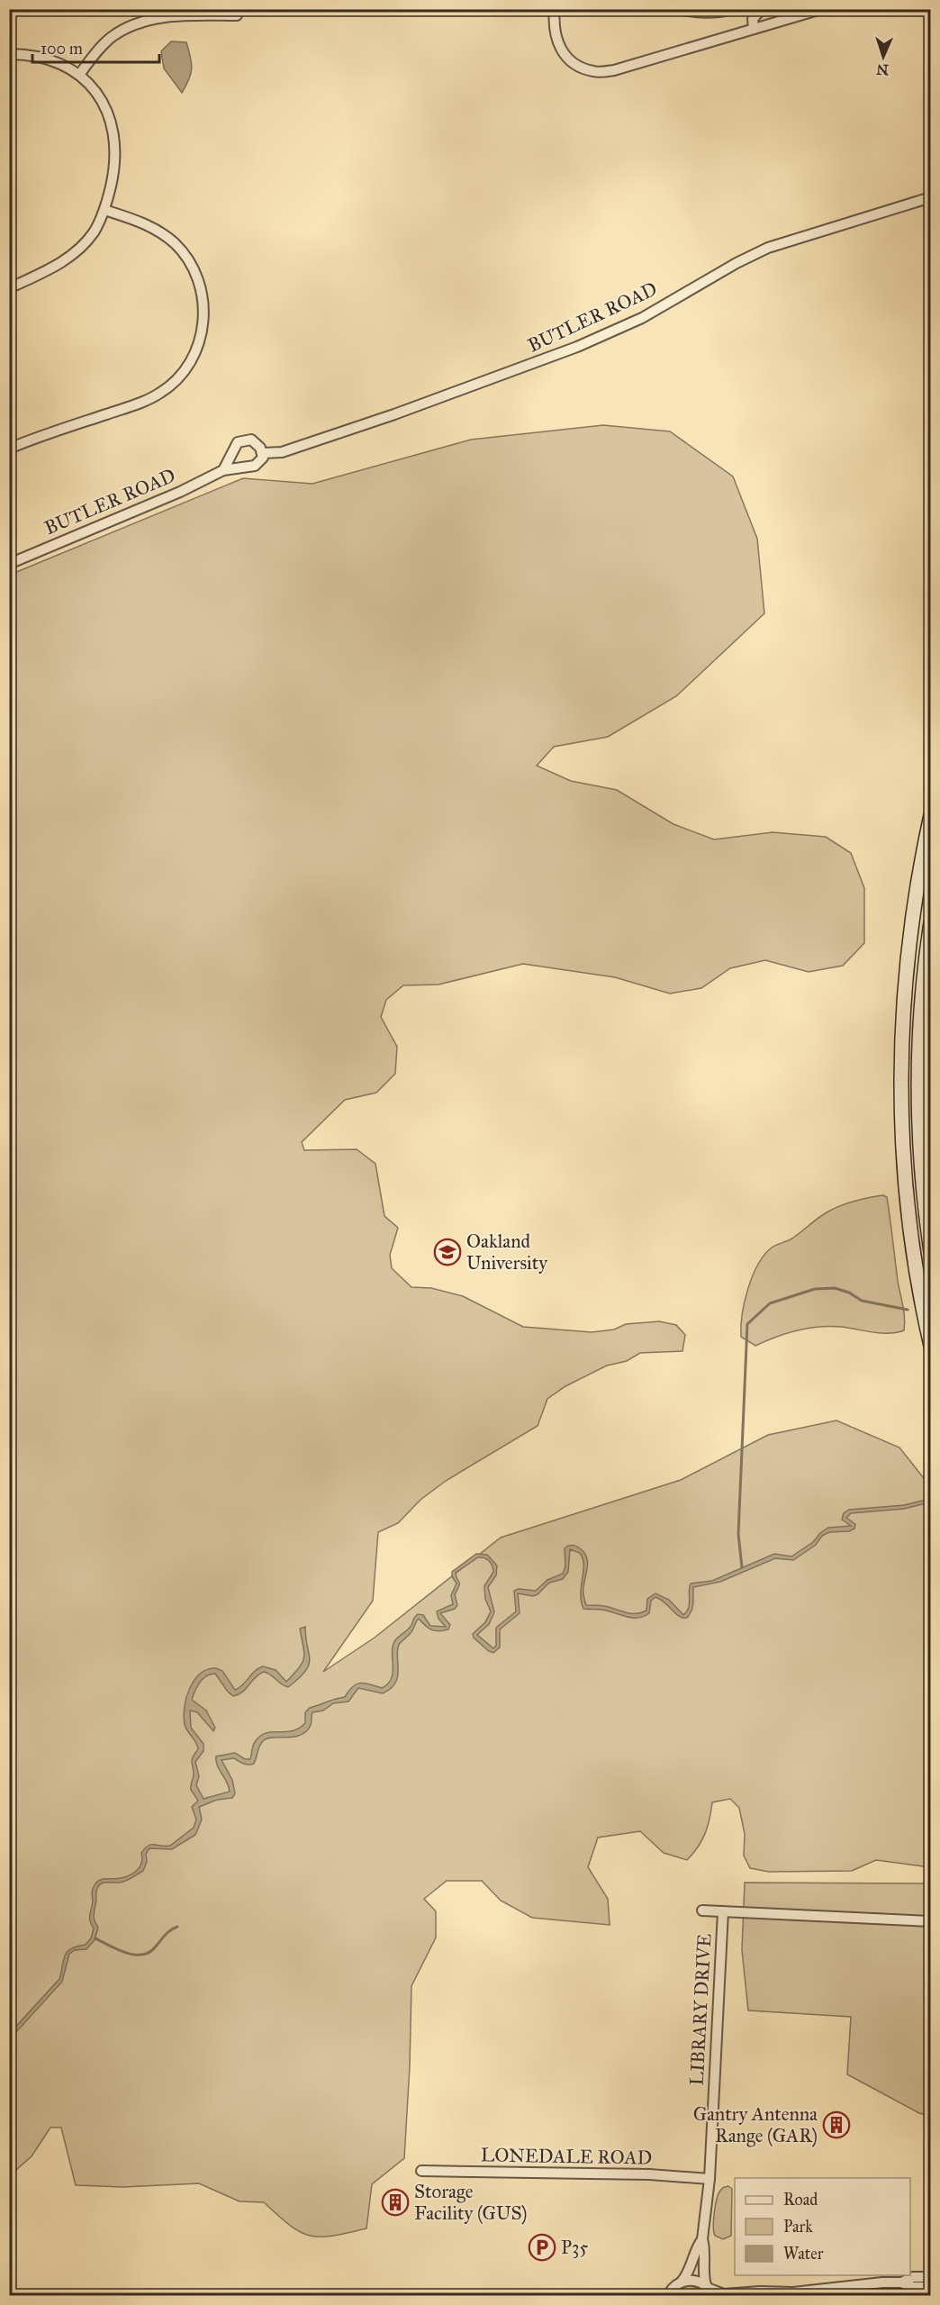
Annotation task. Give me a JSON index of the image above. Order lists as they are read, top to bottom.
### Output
{
  "streets": {
    "street": ["BUTLER ROAD", "LIBRARY DRIVE", "LONEDALE ROAD"]
  },
  "crossings": [
    ["LIBRARY DRIVE", "LONEDALE ROAD"]
  ],
  "places": {
    "school or university": ["Oakland University"],
    "building": ["Gantry Antenna Range (GAR)", "Storage Facility (GUS)"],
    "parking": ["P35"]
  },
  "legend": ["Road", "Park", "Water"],
  "scale_bar": "100 m",
  "north": "bottom"
}
